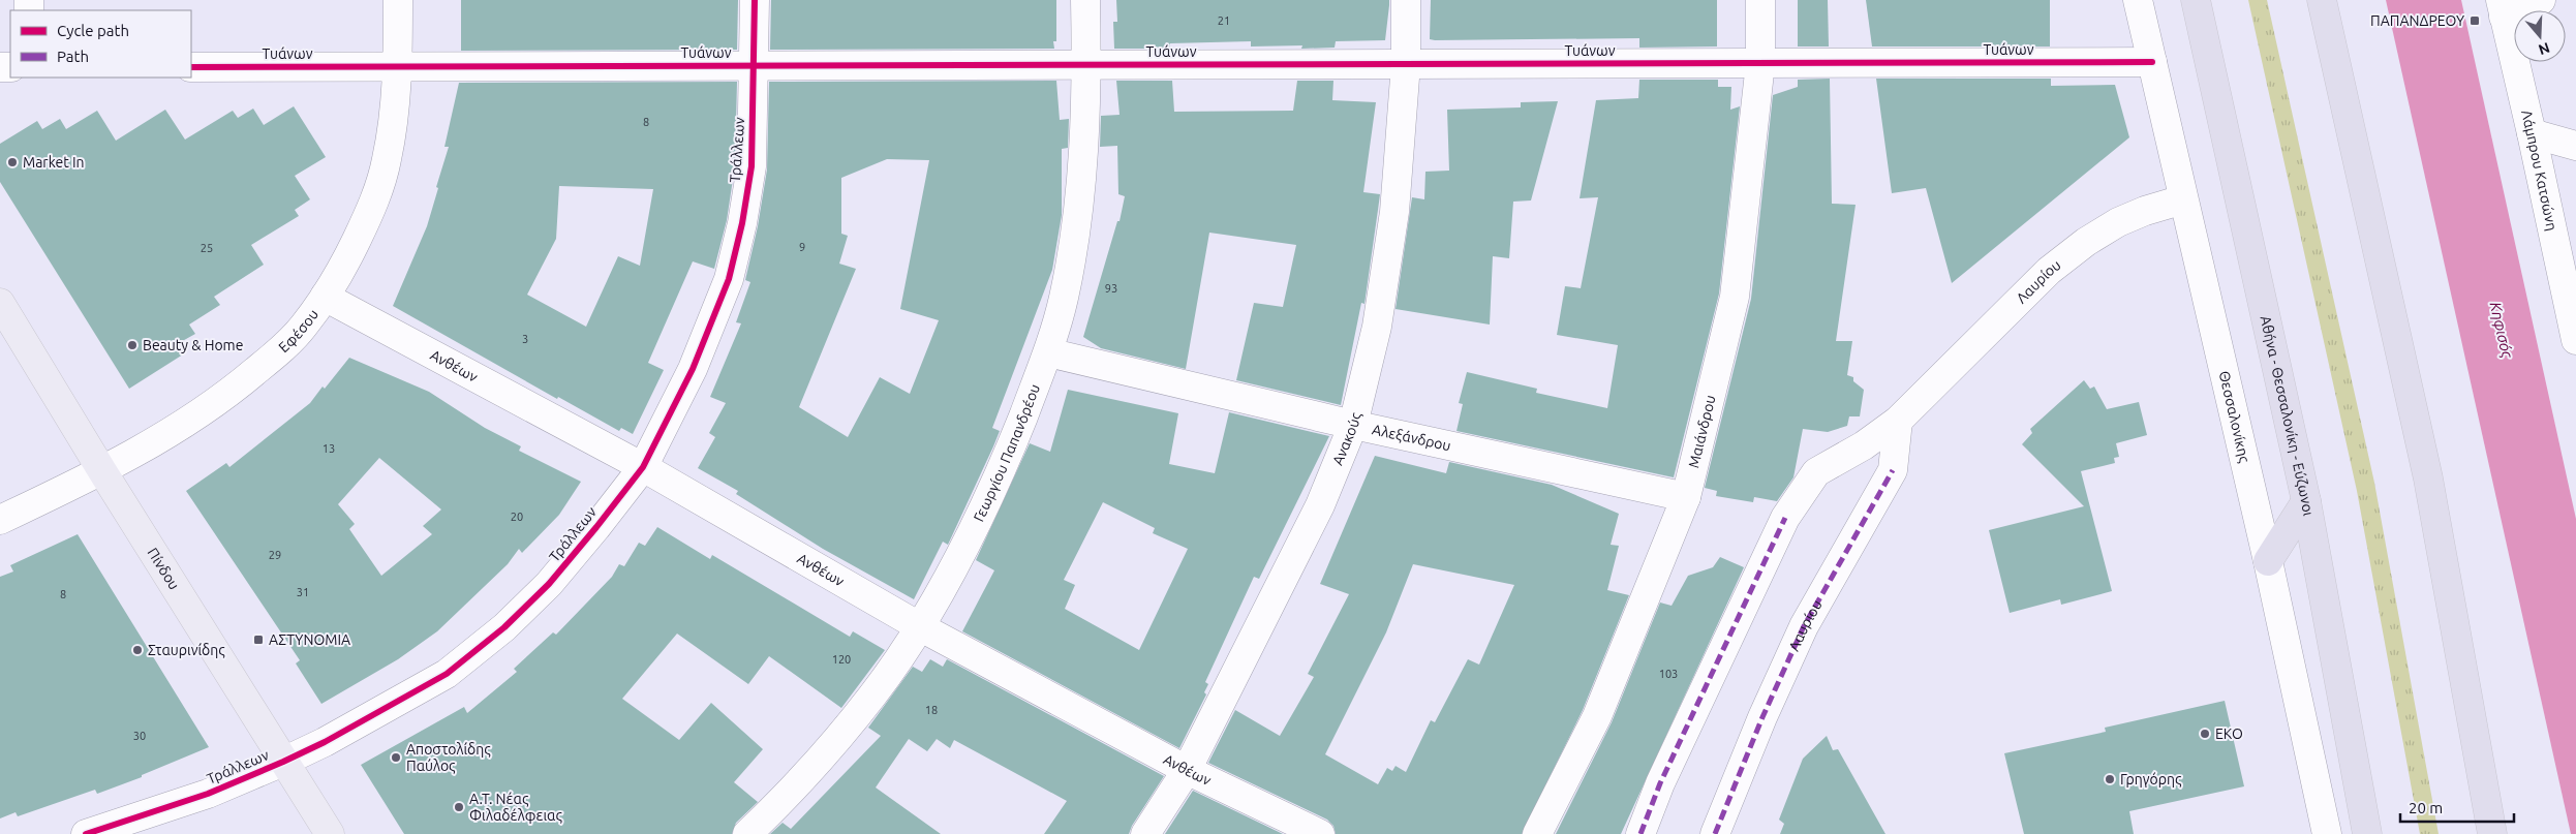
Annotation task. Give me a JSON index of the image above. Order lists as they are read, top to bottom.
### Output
{
  "streets": {
    "highway": ["Αθήνα - Θεσσαλονίκη - Εύζωνοι"],
    "main road": ["Πίνδου"],
    "street": [
      "Τυάνων",
      "Τράλλεων",
      "Λάμπρου Κατσώνη",
      "Λαυρίου",
      "Εφέσου",
      "Ανθέων",
      "Θεσσαλονίκης",
      "Μαιάνδρου",
      "Αλεξάνδρου",
      "Ανακούς",
      "Γεωργίου Παπανδρέου"
    ]
  },
  "crossings": [
    ["Τυάνων", "Τράλλεων"],
    ["Τυάνων", "Εφέσου"],
    ["Τυάνων", "Θεσσαλονίκης"],
    ["Τυάνων", "Μαιάνδρου"],
    ["Τυάνων", "Ανακούς"],
    ["Τυάνων", "Γεωργίου Παπανδρέου"],
    ["Τράλλεων", "Ανθέων"],
    ["Τράλλεων", "Πίνδου"],
    ["Λαυρίου", "Θεσσαλονίκης"],
    ["Εφέσου", "Ανθέων"],
    ["Εφέσου", "Πίνδου"],
    ["Ανθέων", "Ανακούς"],
    ["Ανθέων", "Γεωργίου Παπανδρέου"],
    ["Μαιάνδρου", "Αλεξάνδρου"],
    ["Αλεξάνδρου", "Ανακούς"],
    ["Αλεξάνδρου", "Γεωργίου Παπανδρέου"]
  ],
  "water": ["Κηφισός"],
  "places": {
    "transit": ["ΠΑΠΑΝΔΡΕΟΥ", "ΑΣΤΥΝΟΜΙΑ"],
    "other": [
      "Market In",
      "Beauty & Home",
      "Σταυρινίδης",
      "EKO",
      "Αποστολίδης Παύλος",
      "Γρηγόρης",
      "Α.Τ. Νέας Φιλαδέλφειας"
    ]
  },
  "house_numbers": [
    "21",
    "8",
    "9",
    "25",
    "93",
    "3",
    "13",
    "20",
    "29",
    "31",
    "8",
    "120",
    "103",
    "18",
    "30"
  ],
  "legend": ["Cycle path", "Path"],
  "scale_bar": "20 m",
  "north": "bottom"
}
